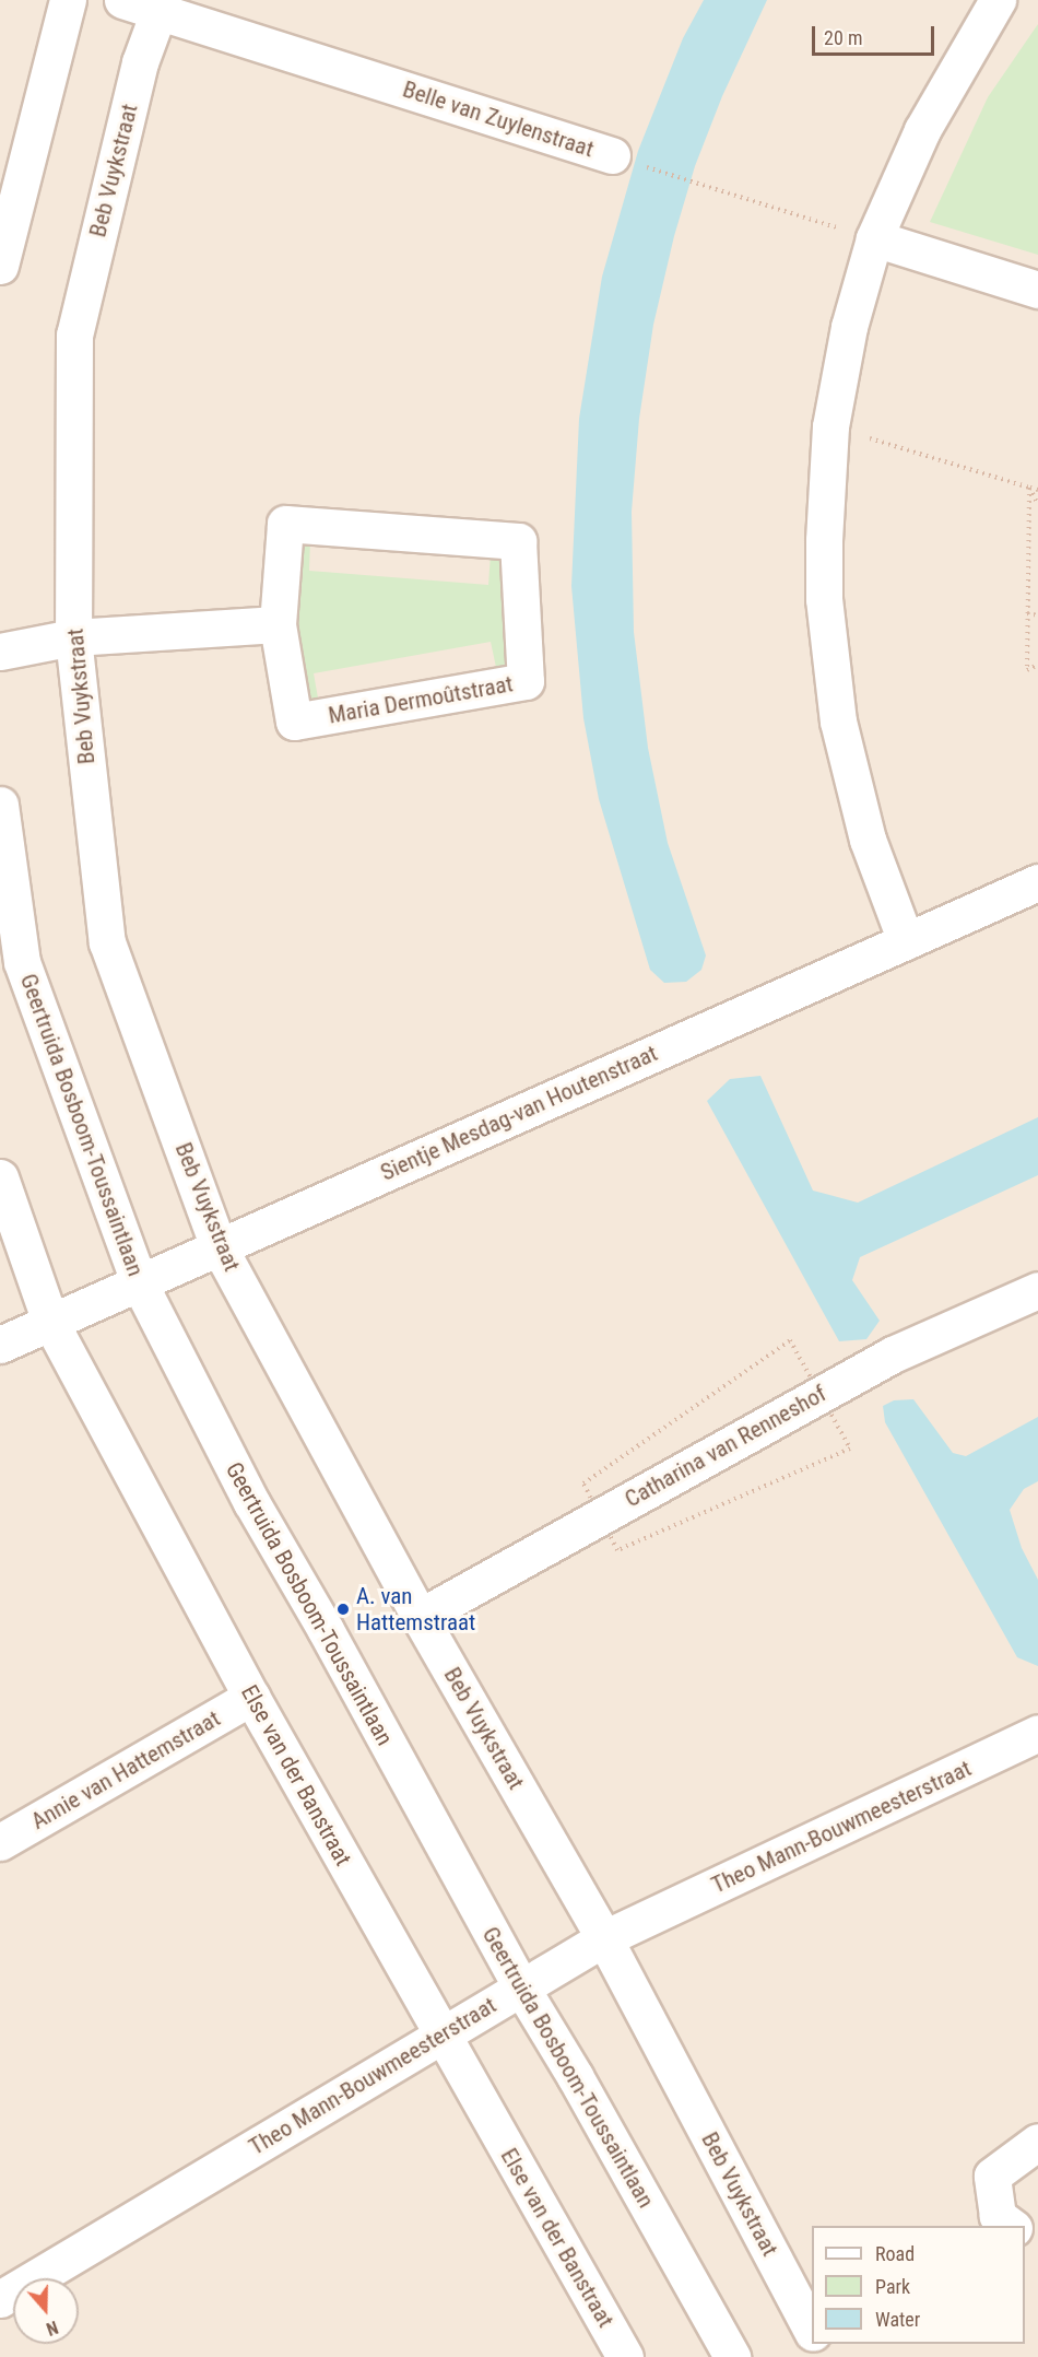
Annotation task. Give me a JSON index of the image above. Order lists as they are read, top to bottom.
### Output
{
  "streets": {
    "street": [
      "Belle van Zuylenstraat",
      "Beb Vuykstraat",
      "Maria Dermoûtstraat",
      "Sientje Mesdag-van Houtenstraat",
      "Geertruida Bosboom-Toussaintlaan",
      "Catharina van Renneshof",
      "Annie van Hattemstraat",
      "Else van der Banstraat",
      "Theo Mann-Bouwmeesterstraat"
    ]
  },
  "crossings": [
    ["Belle van Zuylenstraat", "Beb Vuykstraat"],
    ["Beb Vuykstraat", "Sientje Mesdag-van Houtenstraat"],
    ["Beb Vuykstraat", "Catharina van Renneshof"],
    ["Beb Vuykstraat", "Theo Mann-Bouwmeesterstraat"],
    ["Sientje Mesdag-van Houtenstraat", "Geertruida Bosboom-Toussaintlaan"],
    ["Sientje Mesdag-van Houtenstraat", "Else van der Banstraat"],
    ["Geertruida Bosboom-Toussaintlaan", "Theo Mann-Bouwmeesterstraat"],
    ["Annie van Hattemstraat", "Else van der Banstraat"],
    ["Else van der Banstraat", "Theo Mann-Bouwmeesterstraat"]
  ],
  "places": ["A. van Hattemstraat"],
  "legend": ["Road", "Park", "Water"],
  "scale_bar": "20 m",
  "north": "bottom"
}
